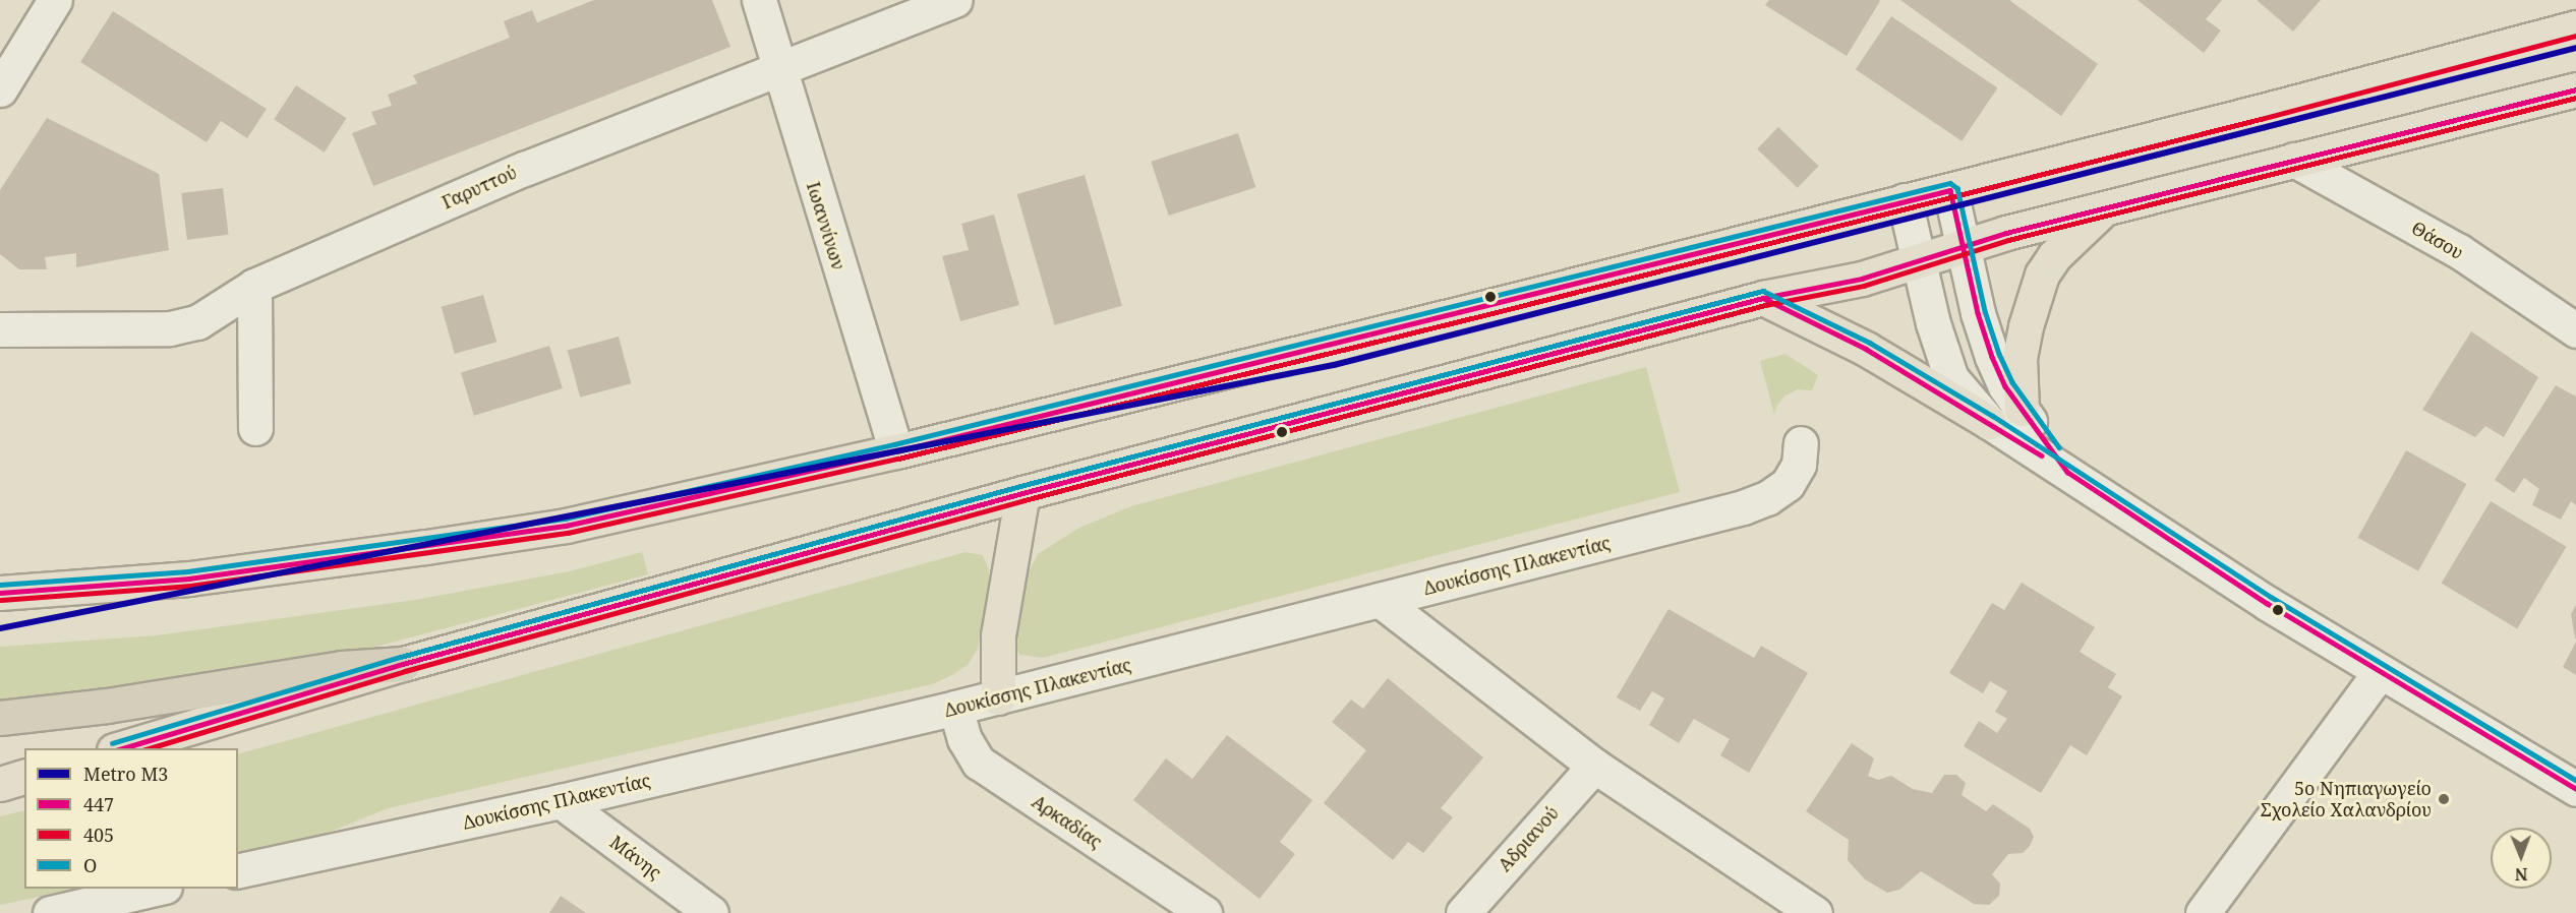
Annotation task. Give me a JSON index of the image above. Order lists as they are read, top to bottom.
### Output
{
  "streets": {
    "street": [
      "Γαρυττού",
      "Ιωαννίνων",
      "Θάσου",
      "Δουκίσσης Πλακεντίας",
      "Αρκαδίας",
      "Αδριανού",
      "Μάνης"
    ]
  },
  "crossings": [
    ["Γαρυττού", "Ιωαννίνων"],
    ["Δουκίσσης Πλακεντίας", "Αρκαδίας"],
    ["Δουκίσσης Πλακεντίας", "Μάνης"]
  ],
  "places": ["5ο Νηπιαγωγείο Σχολείο Χαλανδρίου"],
  "lines": [
    "transit line 405",
    "metro line Μ3",
    "transit line 447",
    "transit line Ο"
  ],
  "legend": [
    "Metro Μ3",
    "447",
    "405",
    "Ο"
  ],
  "north": "bottom"
}
